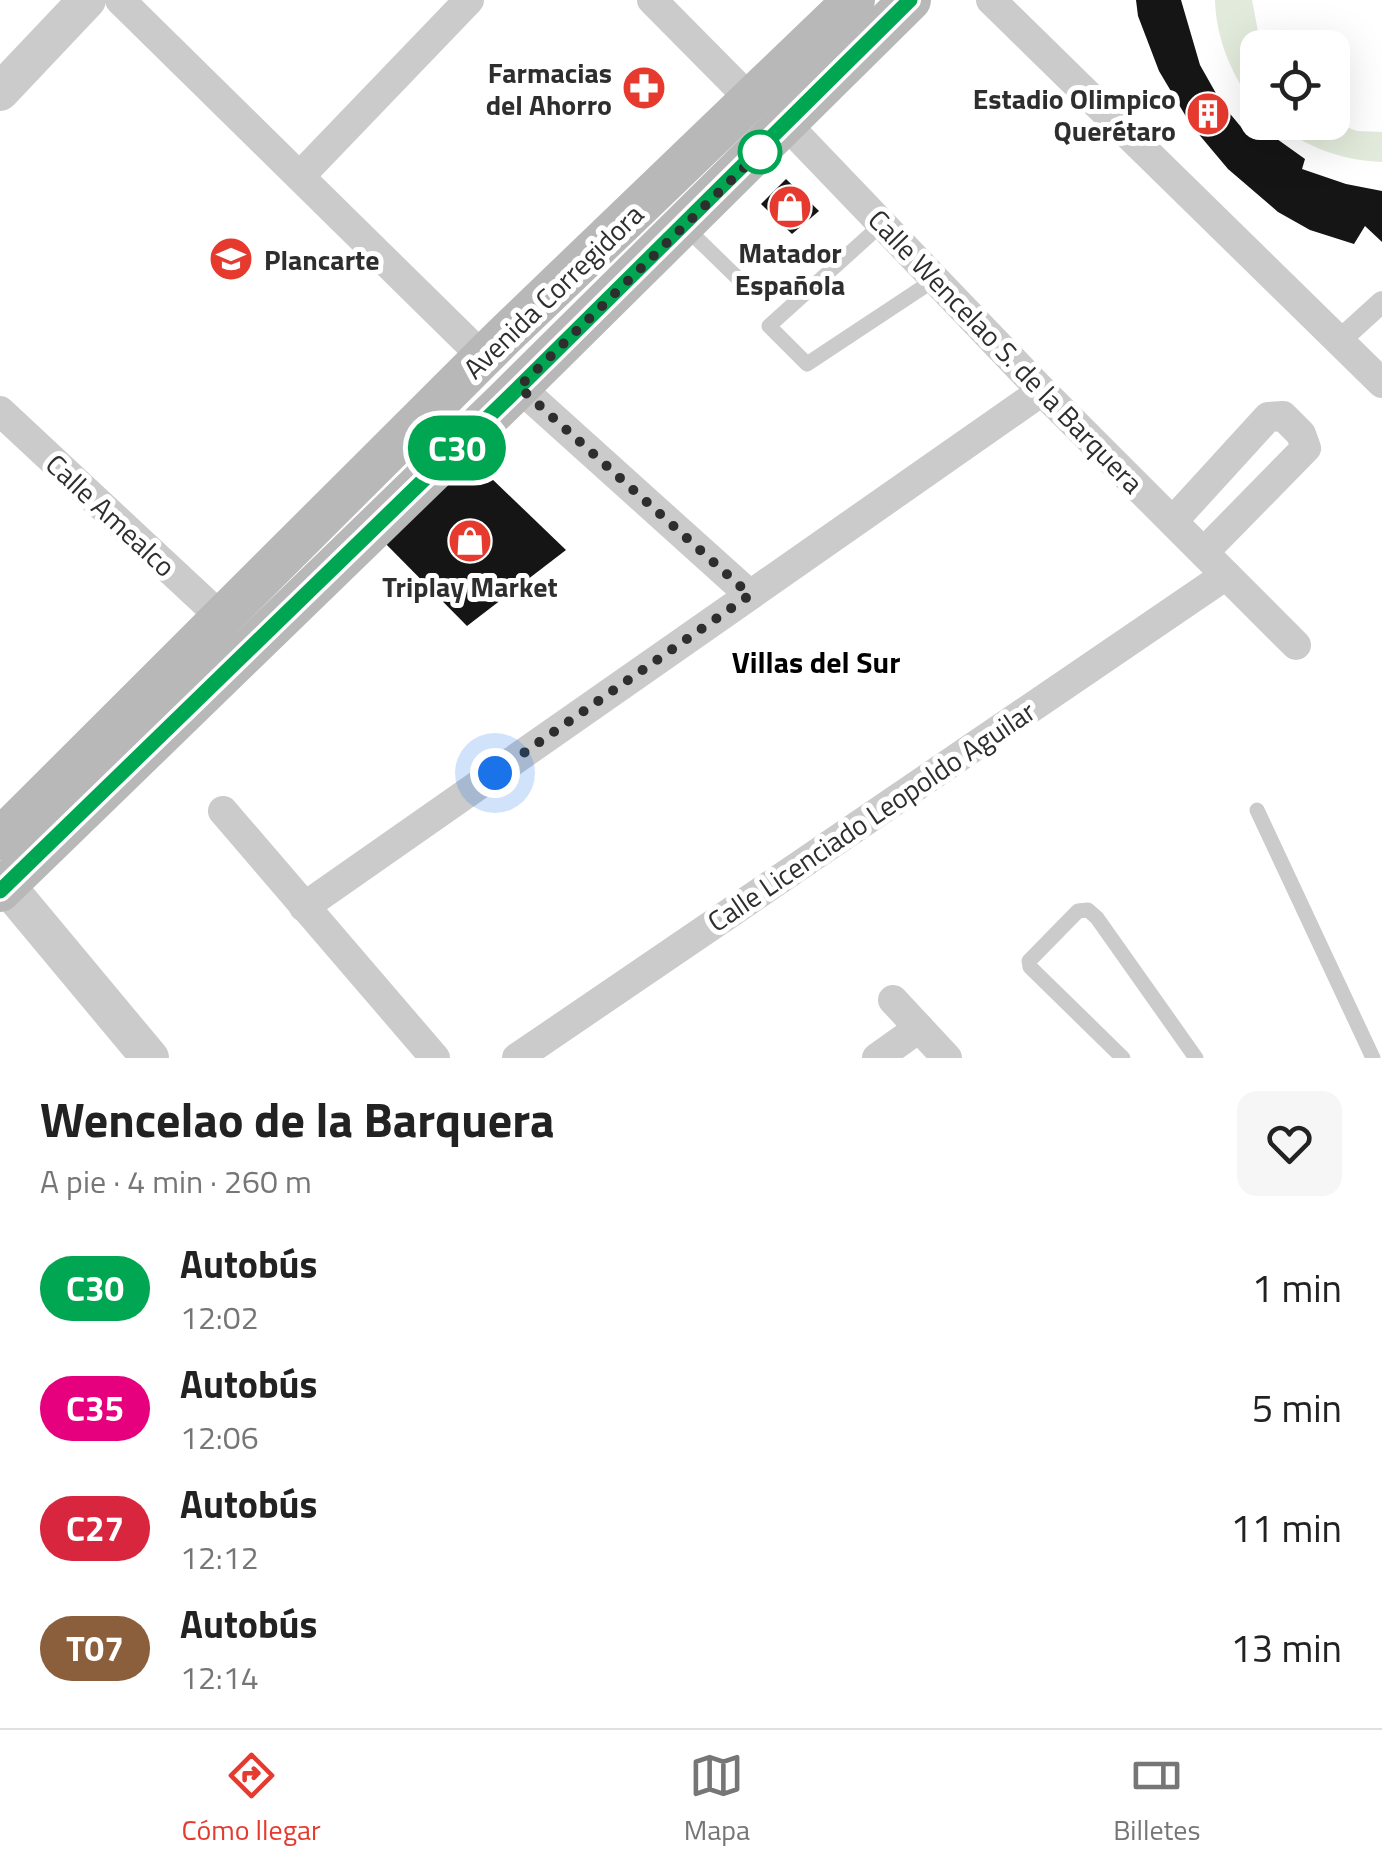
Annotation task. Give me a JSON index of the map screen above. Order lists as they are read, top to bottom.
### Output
{
  "streets": {
    "main road": ["Avenida Corregidora"],
    "street": ["Calle Wencelao S. de la Barquera", "Calle Amealco", "Calle Licenciado Leopoldo Aguilar"]
  },
  "crossings": [
    ["Avenida Corregidora", "Calle Wencelao S. de la Barquera"],
    ["Avenida Corregidora", "Calle Amealco"],
    ["Calle Wencelao S. de la Barquera", "Calle Licenciado Leopoldo Aguilar"]
  ],
  "districts": ["Villas del Sur"],
  "places": {
    "pharmacy": ["Farmacias del Ahorro"],
    "building": ["Estadio Olimpico Querétaro"],
    "shop": ["Matador Española", "Triplay Market"],
    "school or university": ["Plancarte"]
  },
  "lines": ["bus line C30"],
  "page": {
    "on_map": "C30",
    "heading": ["Wencelao de la Barquera", "A pie · 4 min · 260 m"],
    "list": [
      {
        "mark": "C30",
        "name": "Autobús",
        "note": "12:02",
        "value": "1 min"
      },
      {
        "mark": "C35",
        "name": "Autobús",
        "note": "12:06",
        "value": "5 min"
      },
      {
        "mark": "C27",
        "name": "Autobús",
        "note": "12:12",
        "value": "11 min"
      },
      {
        "mark": "T07",
        "name": "Autobús",
        "note": "12:14",
        "value": "13 min"
      }
    ],
    "tabs": ["Cómo llegar", "Mapa", "Billetes"]
  }
}
